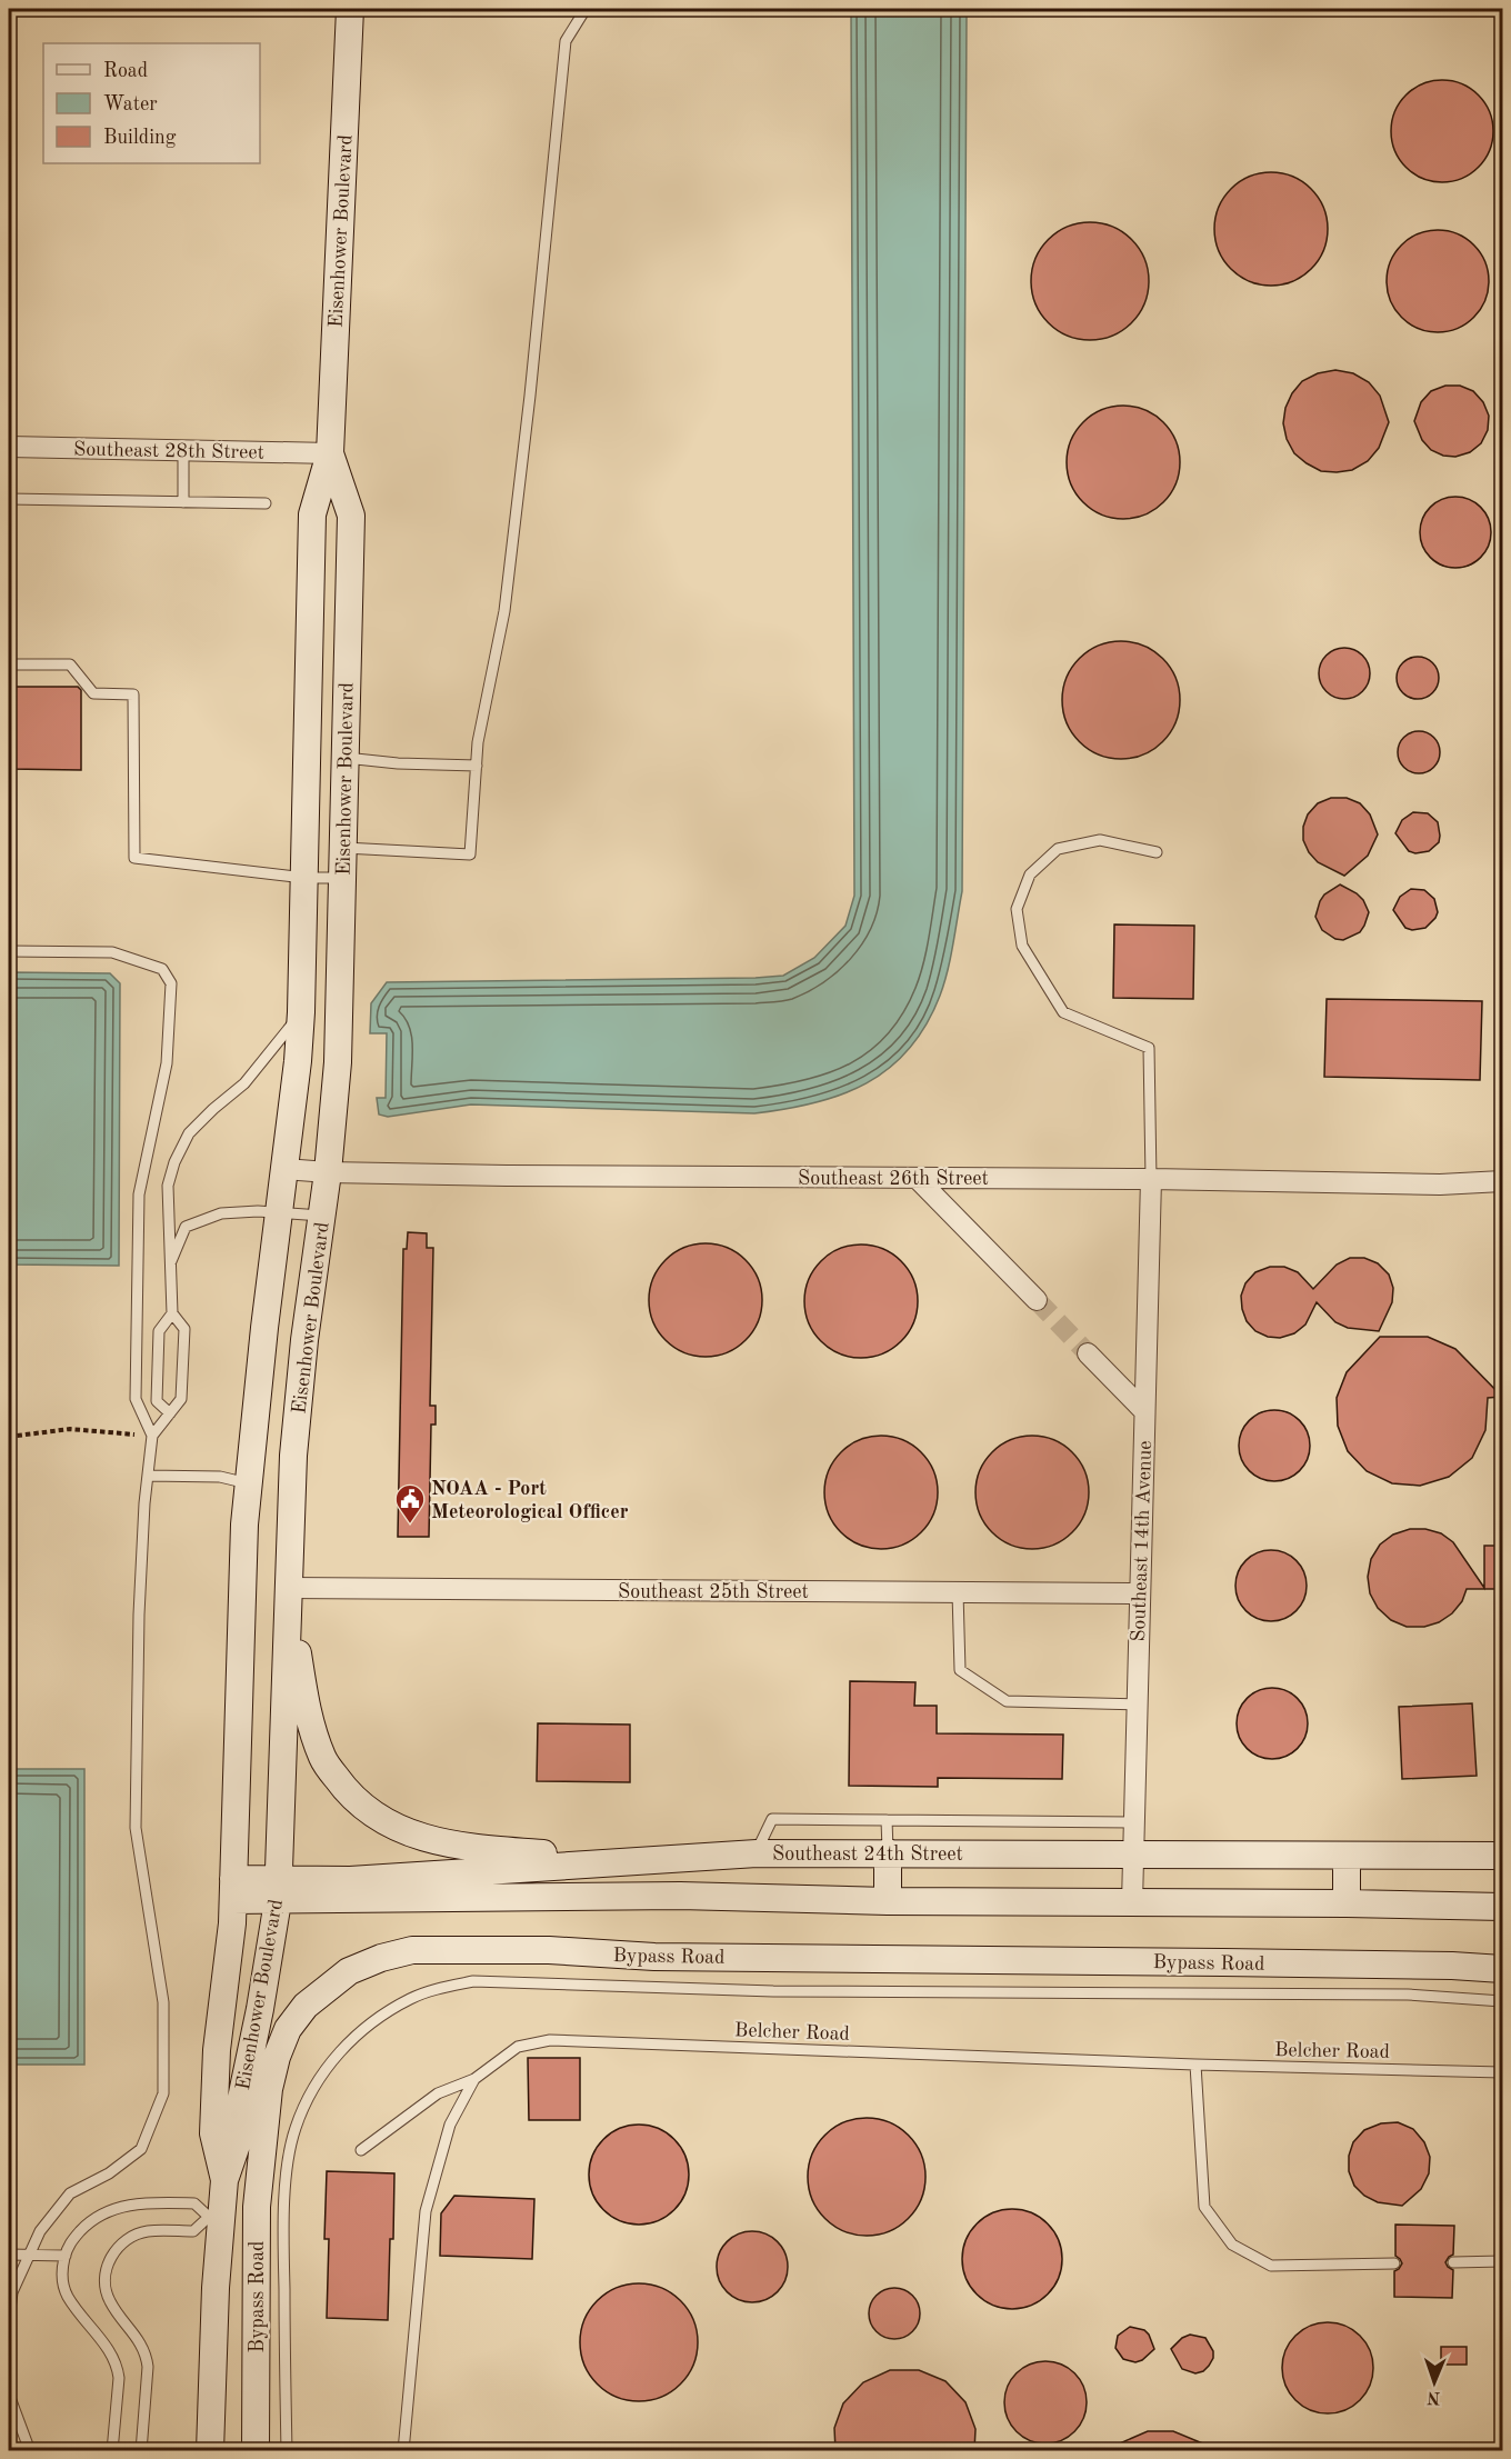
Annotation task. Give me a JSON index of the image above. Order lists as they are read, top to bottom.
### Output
{
  "streets": {
    "street": [
      "Eisenhower Boulevard",
      "Southeast 28th Street",
      "Southeast 26th Street",
      "Southeast 14th Avenue",
      "Southeast 25th Street",
      "Southeast 24th Street",
      "Bypass Road"
    ],
    "lane": ["Belcher Road"]
  },
  "crossings": [
    ["Eisenhower Boulevard", "Southeast 28th Street"],
    ["Eisenhower Boulevard", "Southeast 26th Street"],
    ["Eisenhower Boulevard", "Southeast 25th Street"],
    ["Eisenhower Boulevard", "Southeast 24th Street"],
    ["Southeast 26th Street", "Southeast 14th Avenue"],
    ["Southeast 14th Avenue", "Southeast 25th Street"],
    ["Southeast 14th Avenue", "Southeast 24th Street"]
  ],
  "places": {
    "public building": ["NOAA - Port Meteorological Officer"]
  },
  "legend": ["Road", "Water", "Building"],
  "north": "bottom"
}
